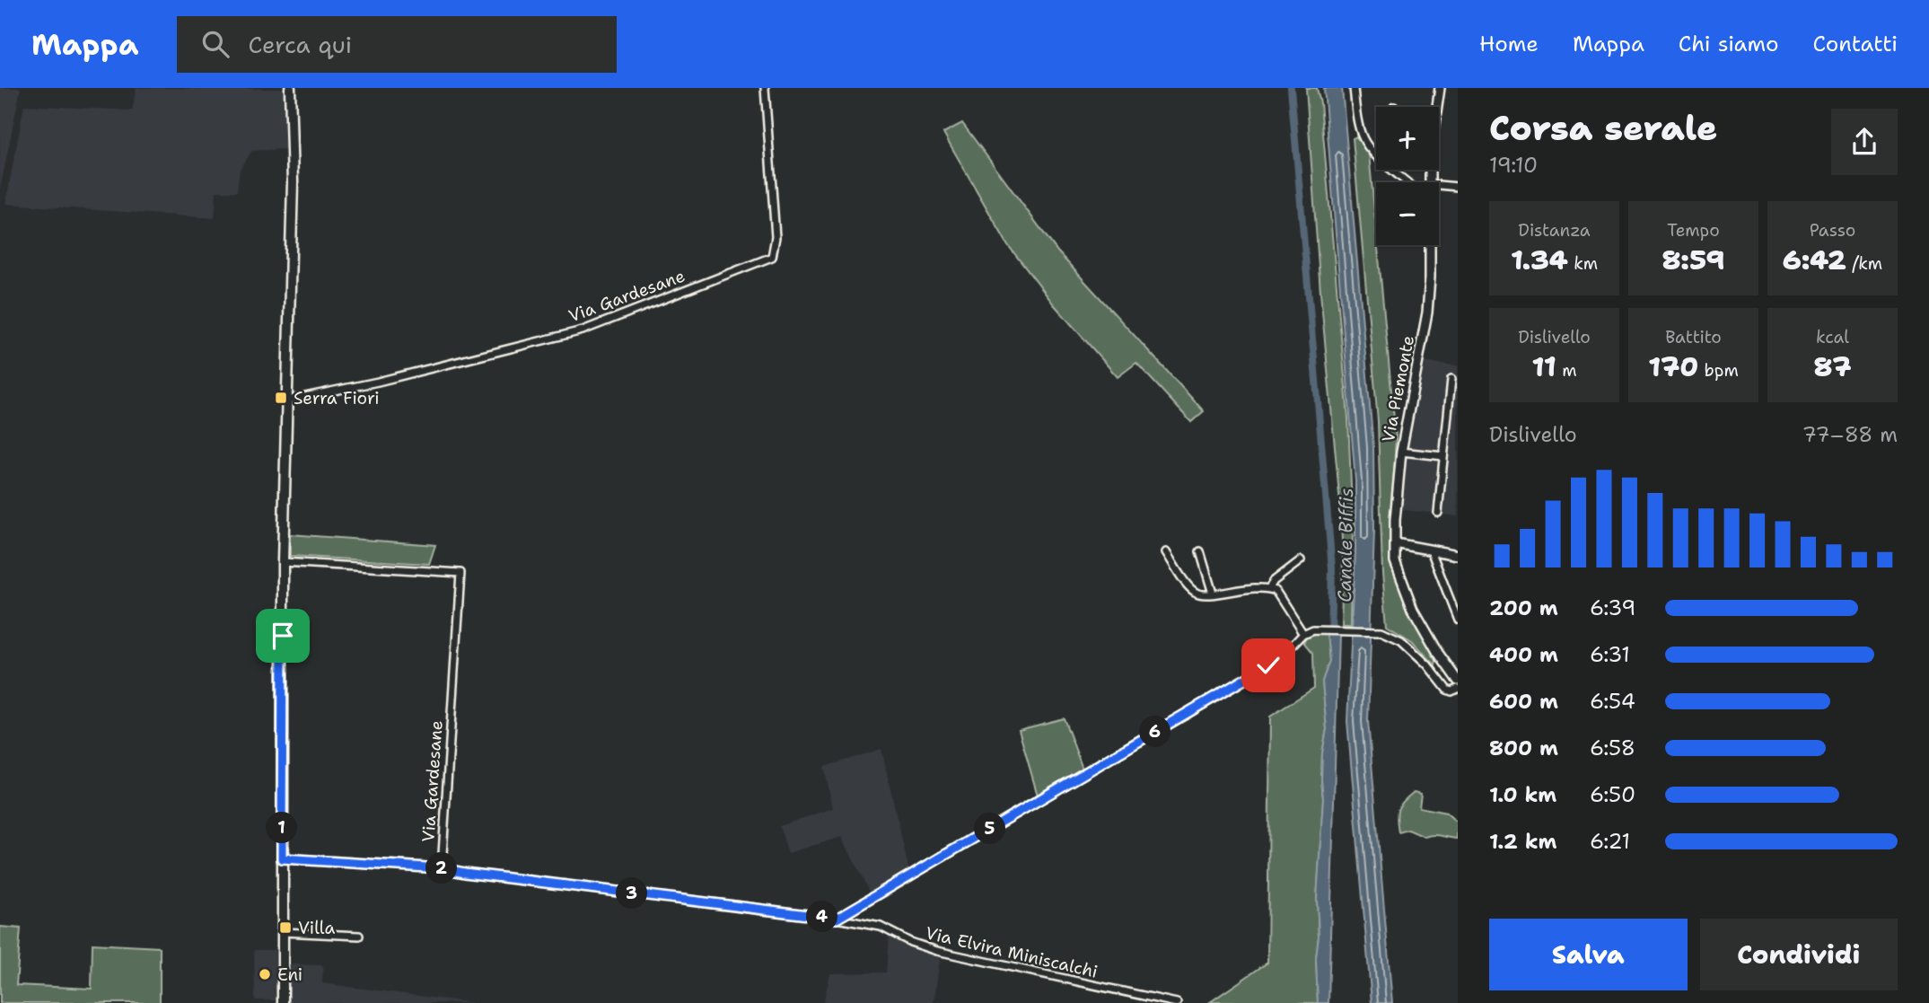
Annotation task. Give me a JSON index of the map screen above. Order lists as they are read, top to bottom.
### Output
{
  "streets": {
    "street": ["Via Gardesane", "Via Piemonte", "Via Elvira Miniscalchi"]
  },
  "crossings": [
    ["Via Gardesane", "Via Elvira Miniscalchi"]
  ],
  "water": ["Canale Biffis"],
  "places": {
    "transit": ["Serra Fiori", "Villa"],
    "other": ["Eni"]
  },
  "page": {
    "header": "Mappa",
    "search": "Cerca qui",
    "nav": [
      "Home",
      "Mappa",
      "Chi siamo",
      "Contatti"
    ],
    "heading": ["Corsa serale", "19:10"],
    "map_buttons": ["+", "−"],
    "stats": [
      ["Distanza", "1.34 km"],
      ["Tempo", "8:59"],
      ["Passo", "6:42 /km"],
      ["Dislivello", "11 m"],
      ["Battito", "170 bpm"],
      ["kcal", "87"]
    ],
    "chart": ["Dislivello", "77–88 m"],
    "list": [
      {
        "name": "200 m",
        "note": "6:39"
      },
      {
        "name": "400 m",
        "note": "6:31"
      },
      {
        "name": "600 m",
        "note": "6:54"
      },
      {
        "name": "800 m",
        "note": "6:58"
      },
      {
        "name": "1.0 km",
        "note": "6:50"
      },
      {
        "name": "1.2 km",
        "note": "6:21"
      }
    ],
    "pins": [
      "6",
      "1",
      "5",
      "2",
      "3",
      "4"
    ],
    "buttons": ["Salva", "Condividi"]
  }
}
